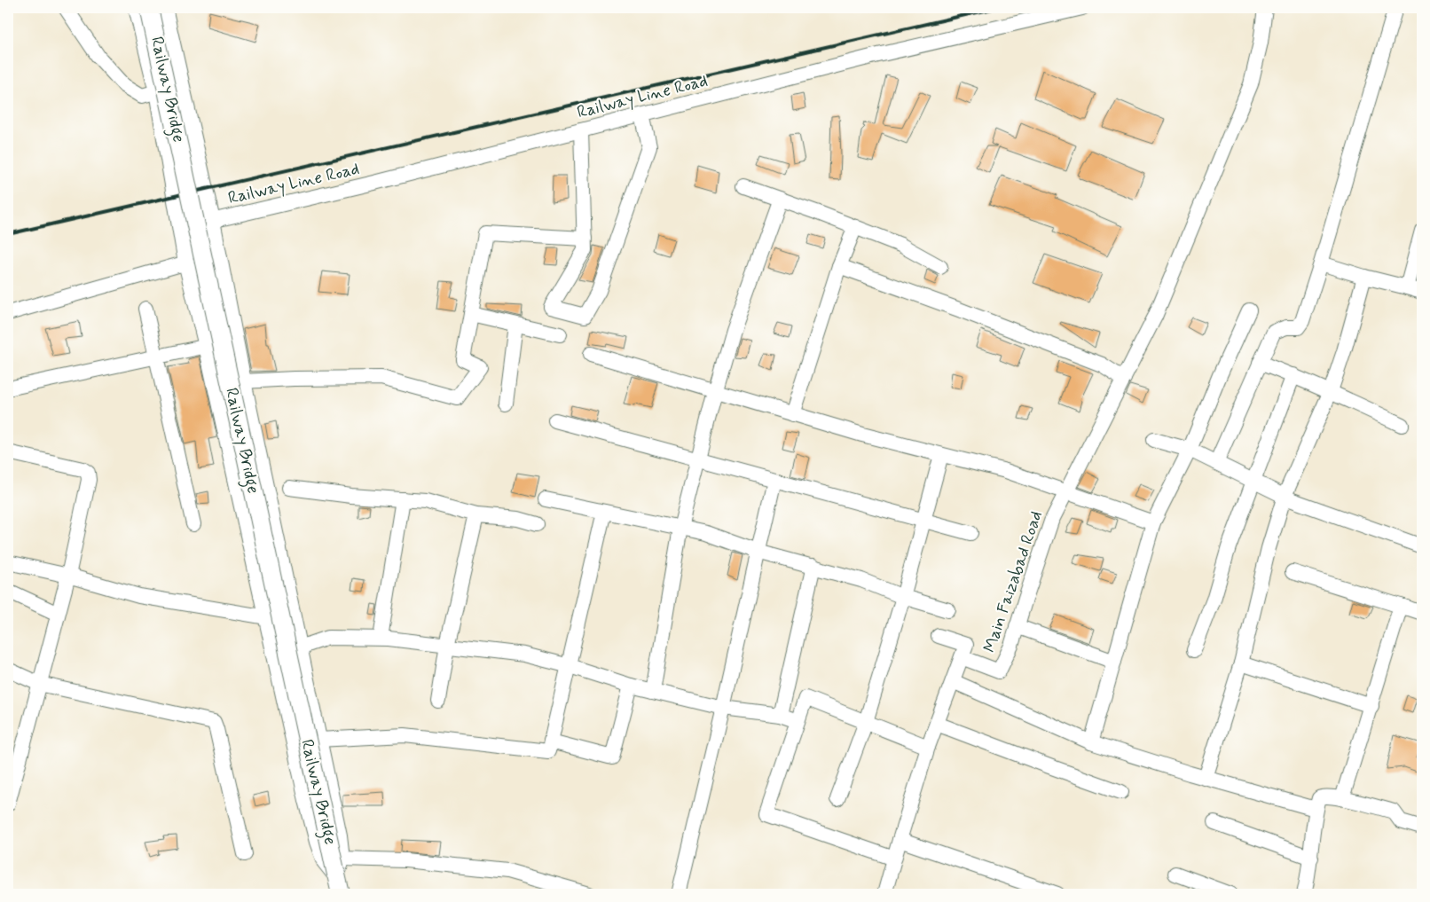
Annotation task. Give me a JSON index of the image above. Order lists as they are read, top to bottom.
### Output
{
  "streets": {
    "main road": ["Railway Bridge"],
    "street": ["Railway Line Road", "Main Faizabad Road"]
  }
}
